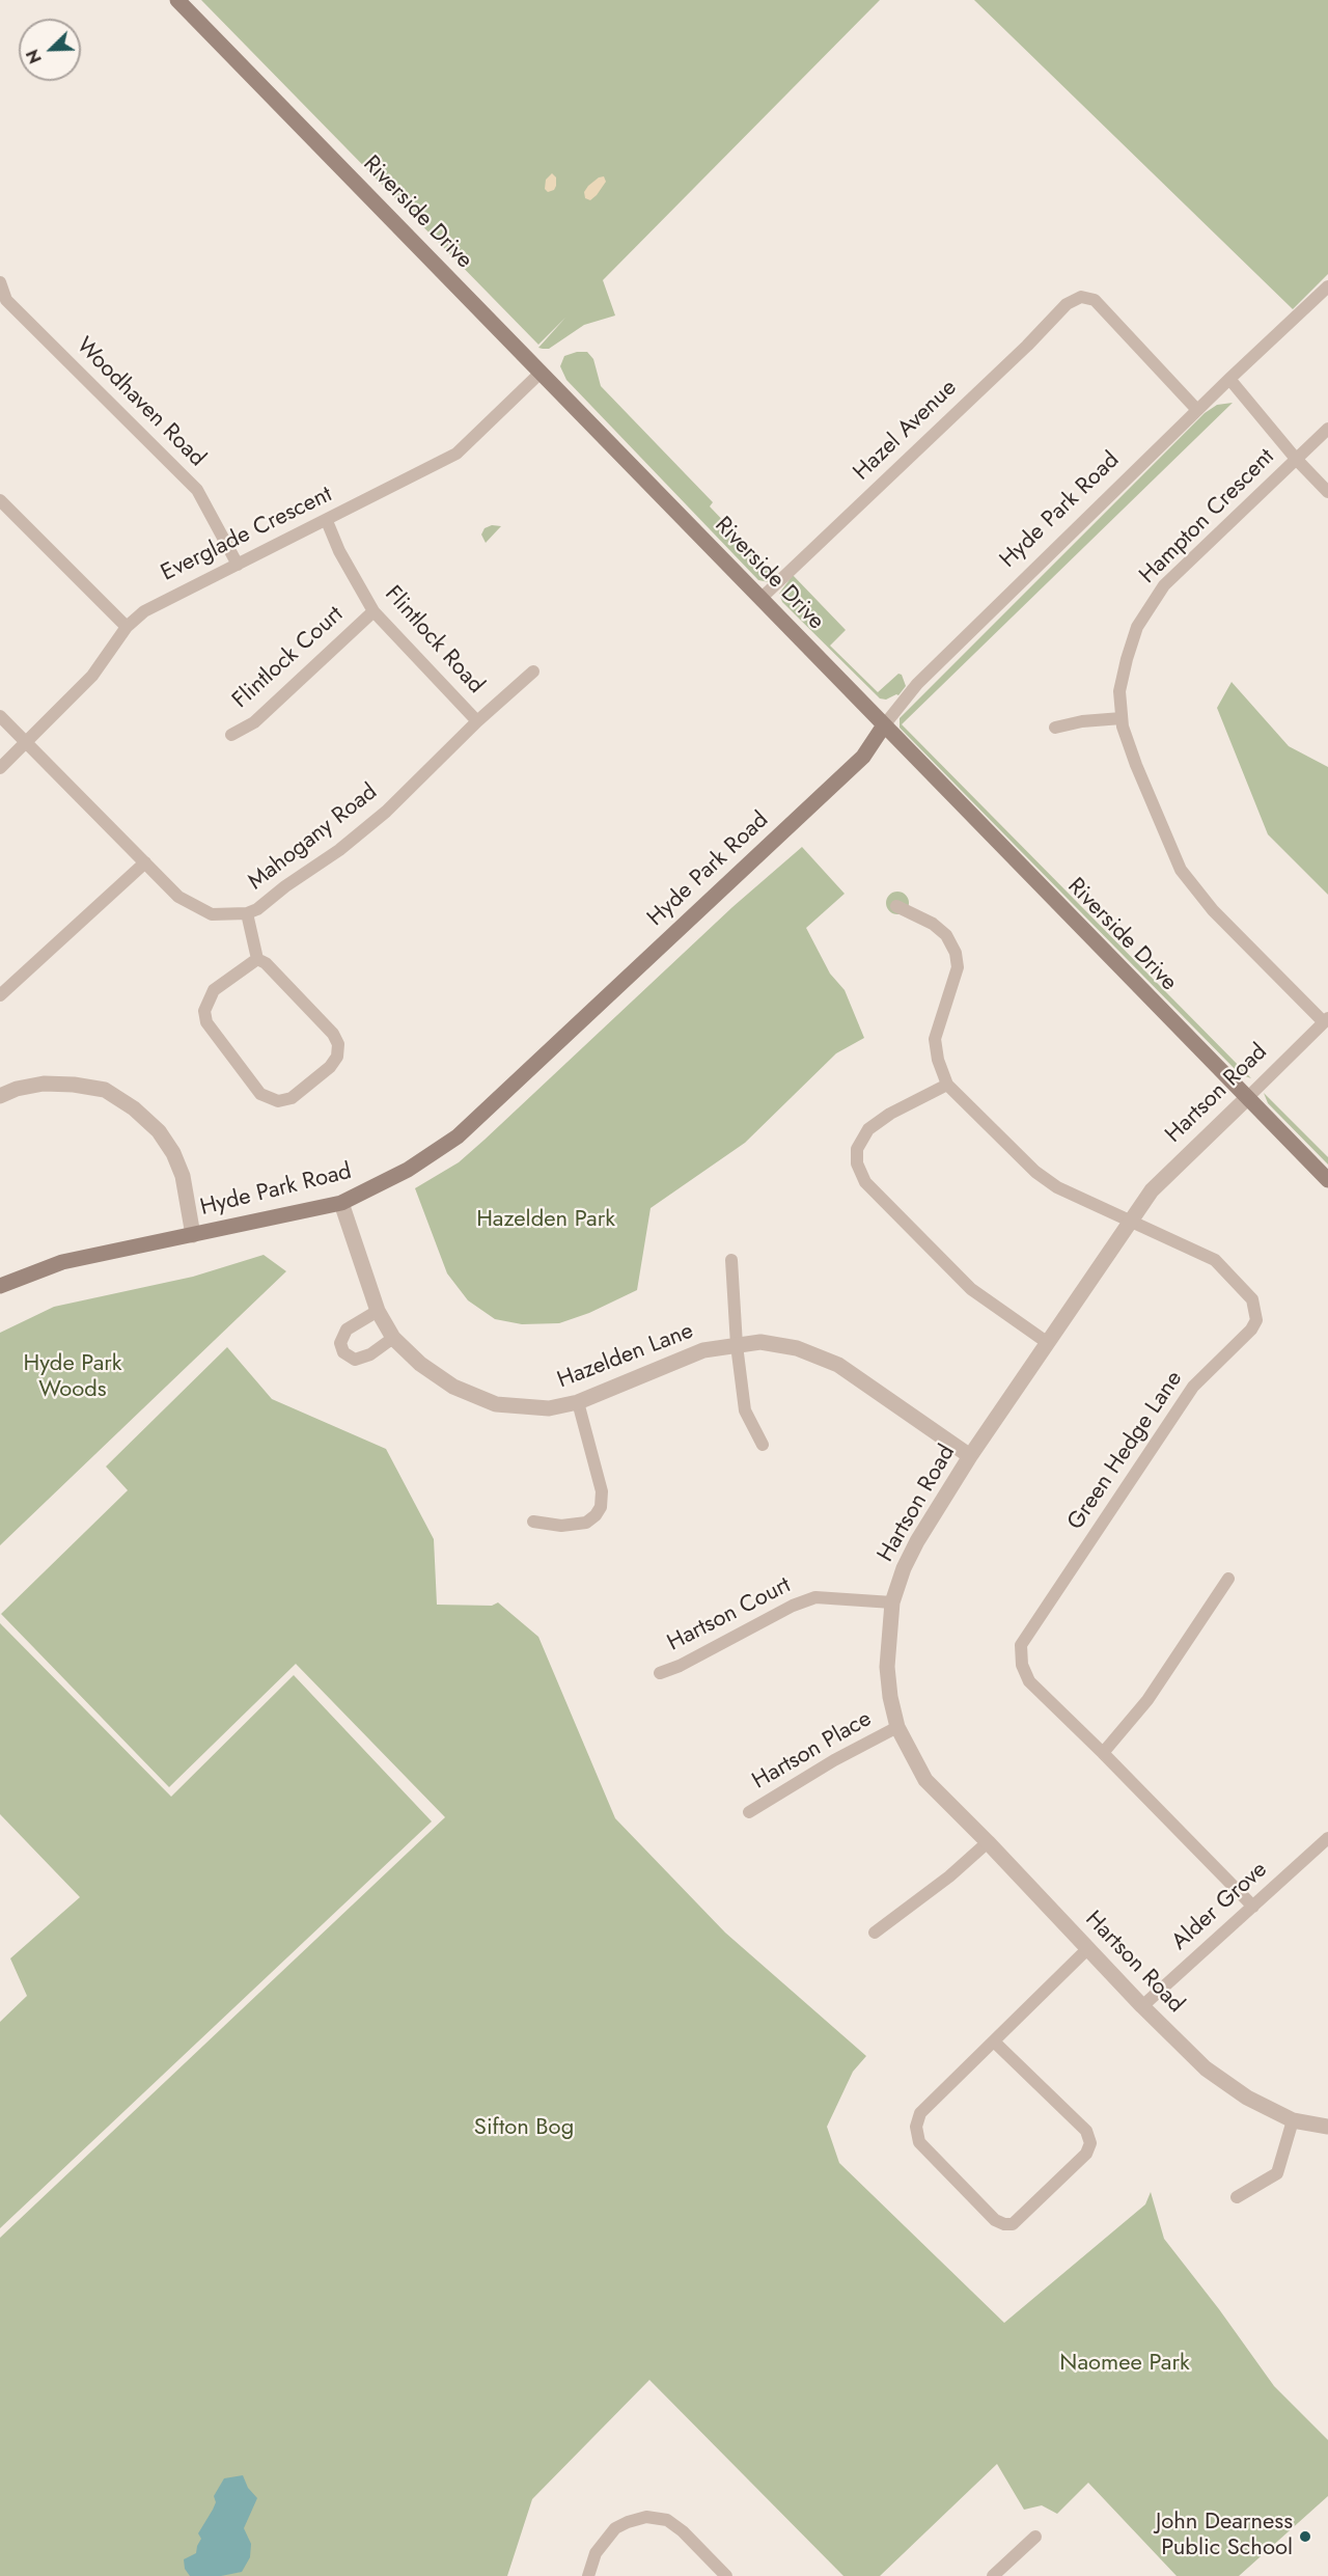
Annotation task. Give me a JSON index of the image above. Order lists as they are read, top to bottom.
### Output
{
  "streets": {
    "main road": ["Riverside Drive", "Hyde Park Road"],
    "street": [
      "Woodhaven Road",
      "Hazel Avenue",
      "Hampton Crescent",
      "Everglade Crescent",
      "Flintlock Road",
      "Flintlock Court",
      "Mahogany Road",
      "Hartson Road",
      "Hazelden Lane",
      "Green Hedge Lane",
      "Hartson Court",
      "Hartson Place",
      "Alder Grove"
    ]
  },
  "crossings": [
    ["Riverside Drive", "Hazel Avenue"],
    ["Riverside Drive", "Hyde Park Road"],
    ["Riverside Drive", "Everglade Crescent"],
    ["Riverside Drive", "Hartson Road"],
    ["Woodhaven Road", "Everglade Crescent"],
    ["Hazel Avenue", "Hyde Park Road"],
    ["Hyde Park Road", "Hazelden Lane"],
    ["Hampton Crescent", "Hartson Road"],
    ["Everglade Crescent", "Flintlock Road"],
    ["Everglade Crescent", "Mahogany Road"],
    ["Flintlock Road", "Flintlock Court"],
    ["Flintlock Road", "Mahogany Road"],
    ["Hartson Road", "Hazelden Lane"],
    ["Hartson Road", "Green Hedge Lane"],
    ["Hartson Road", "Hartson Court"],
    ["Hartson Road", "Hartson Place"],
    ["Hartson Road", "Alder Grove"],
    ["Green Hedge Lane", "Alder Grove"]
  ],
  "parks": [
    "Hazelden Park",
    "Hyde Park Woods",
    "Sifton Bog",
    "Naomee Park"
  ],
  "places": ["John Dearness Public School"],
  "north": "bottom left"
}
